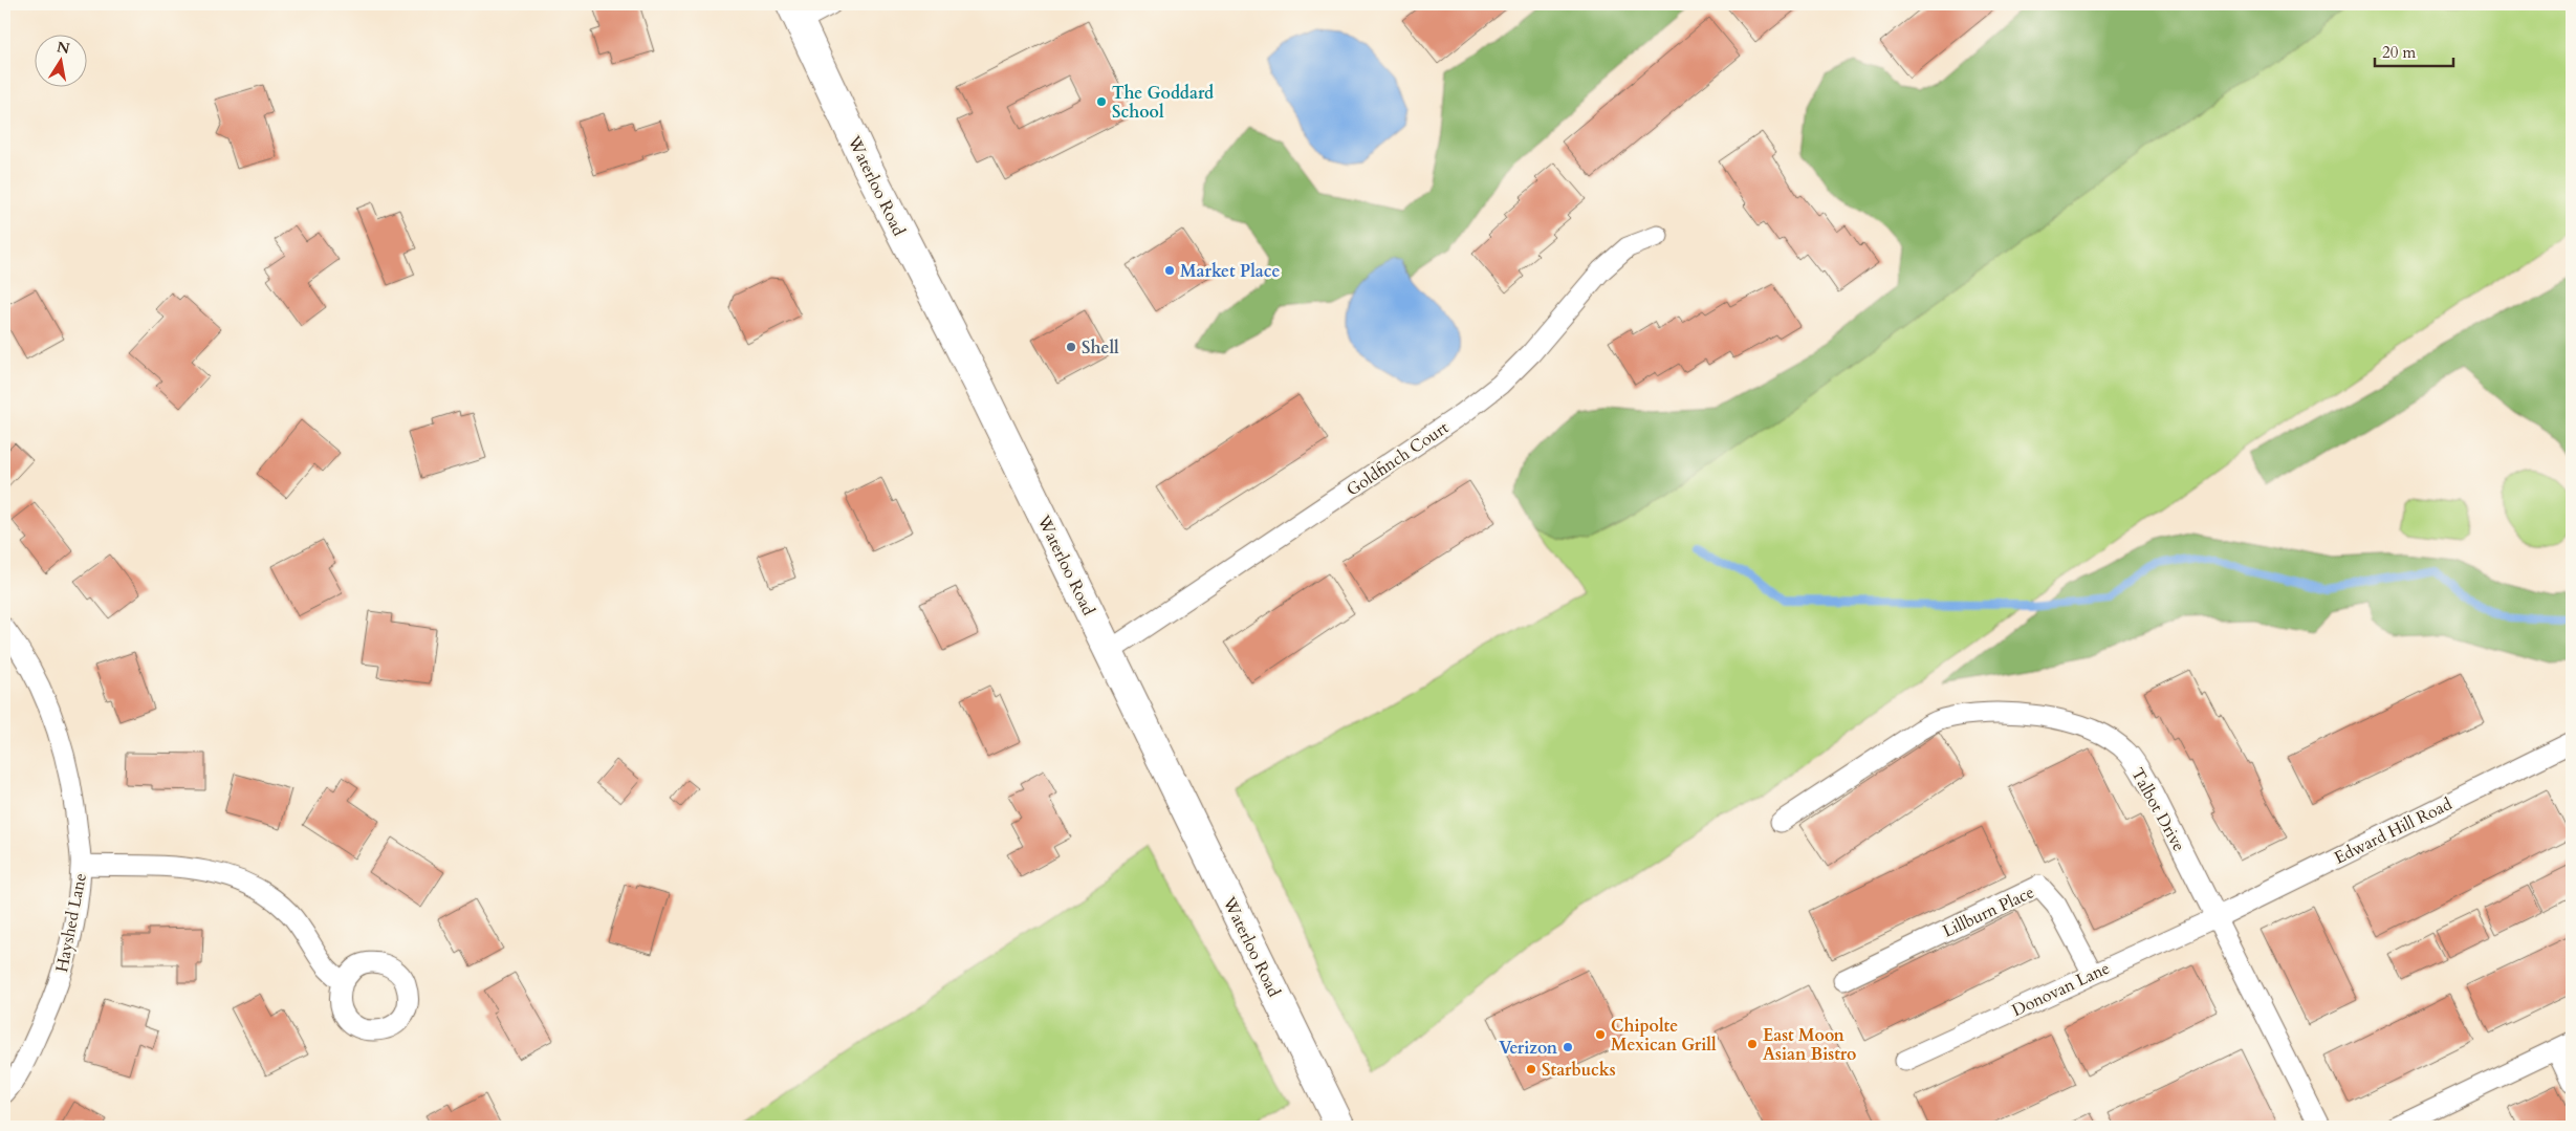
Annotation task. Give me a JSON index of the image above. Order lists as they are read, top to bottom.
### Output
{
  "streets": {
    "main road": ["Waterloo Road"],
    "street": [
      "Goldfinch Court",
      "Talbot Drive",
      "Edward Hill Road",
      "Lillburn Place",
      "Hayshed Lane",
      "Donovan Lane"
    ]
  },
  "crossings": [
    ["Waterloo Road", "Goldfinch Court"],
    ["Talbot Drive", "Edward Hill Road"],
    ["Talbot Drive", "Donovan Lane"],
    ["Edward Hill Road", "Donovan Lane"],
    ["Lillburn Place", "Donovan Lane"]
  ],
  "places": [
    "The Goddard School",
    "Market Place",
    "Shell",
    "Chipolte Mexican Grill",
    "East Moon Asian Bistro",
    "Verizon",
    "Starbucks"
  ],
  "scale_bar": "20 m",
  "north": "top"
}
